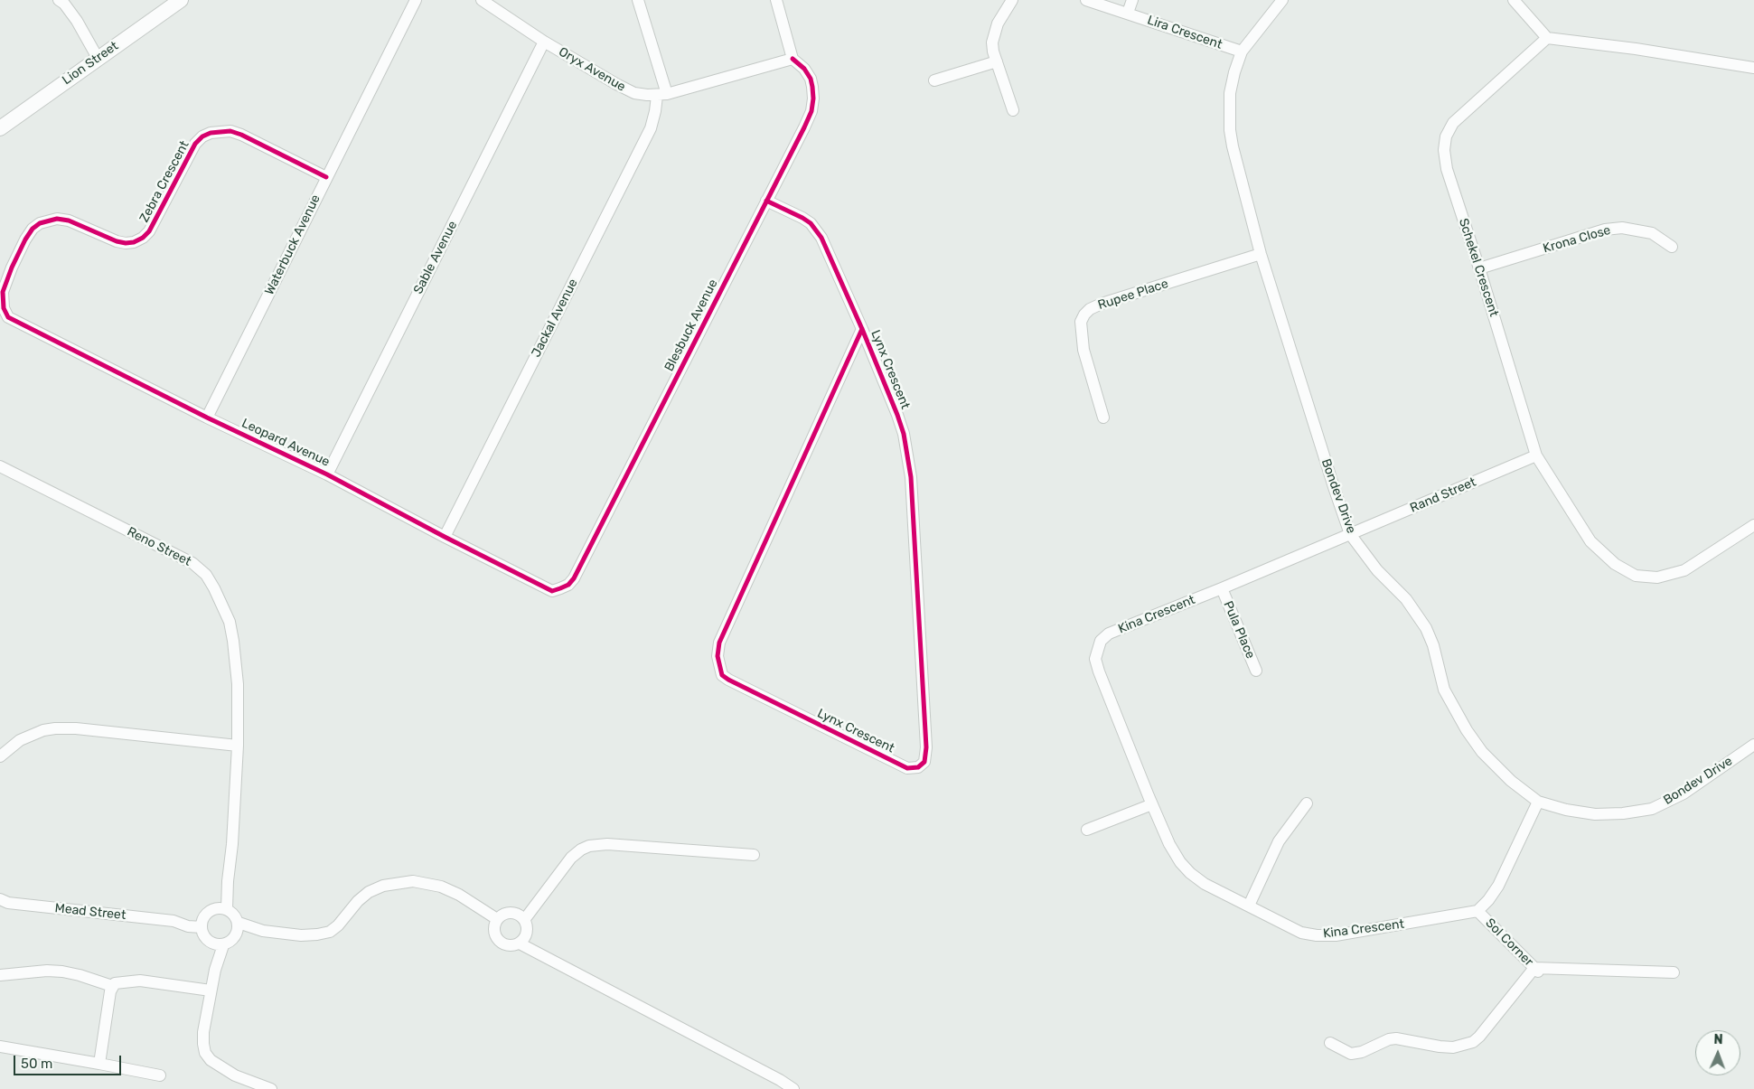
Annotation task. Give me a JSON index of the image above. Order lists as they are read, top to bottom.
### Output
{
  "streets": {
    "street": [
      "Lira Crescent",
      "Lion Street",
      "Oryx Avenue",
      "Zebra Crescent",
      "Krona Close",
      "Waterbuck Avenue",
      "Sable Avenue",
      "Schekel Crescent",
      "Rupee Place",
      "Jackal Avenue",
      "Blesbuck Avenue",
      "Lynx Crescent",
      "Leopard Avenue",
      "Rand Street",
      "Bondev Drive",
      "Reno Street",
      "Kina Crescent",
      "Pula Place",
      "Mead Street",
      "Sol Corner"
    ]
  },
  "crossings": [
    ["Lira Crescent", "Bondev Drive"],
    ["Oryx Avenue", "Sable Avenue"],
    ["Oryx Avenue", "Jackal Avenue"],
    ["Oryx Avenue", "Blesbuck Avenue"],
    ["Zebra Crescent", "Waterbuck Avenue"],
    ["Zebra Crescent", "Leopard Avenue"],
    ["Krona Close", "Schekel Crescent"],
    ["Waterbuck Avenue", "Leopard Avenue"],
    ["Sable Avenue", "Leopard Avenue"],
    ["Schekel Crescent", "Rand Street"],
    ["Rupee Place", "Bondev Drive"],
    ["Jackal Avenue", "Leopard Avenue"],
    ["Blesbuck Avenue", "Lynx Crescent"],
    ["Blesbuck Avenue", "Leopard Avenue"],
    ["Rand Street", "Bondev Drive"],
    ["Rand Street", "Kina Crescent"],
    ["Bondev Drive", "Kina Crescent"],
    ["Reno Street", "Mead Street"],
    ["Kina Crescent", "Pula Place"],
    ["Kina Crescent", "Sol Corner"]
  ],
  "scale_bar": "50 m",
  "north": "top"
}
